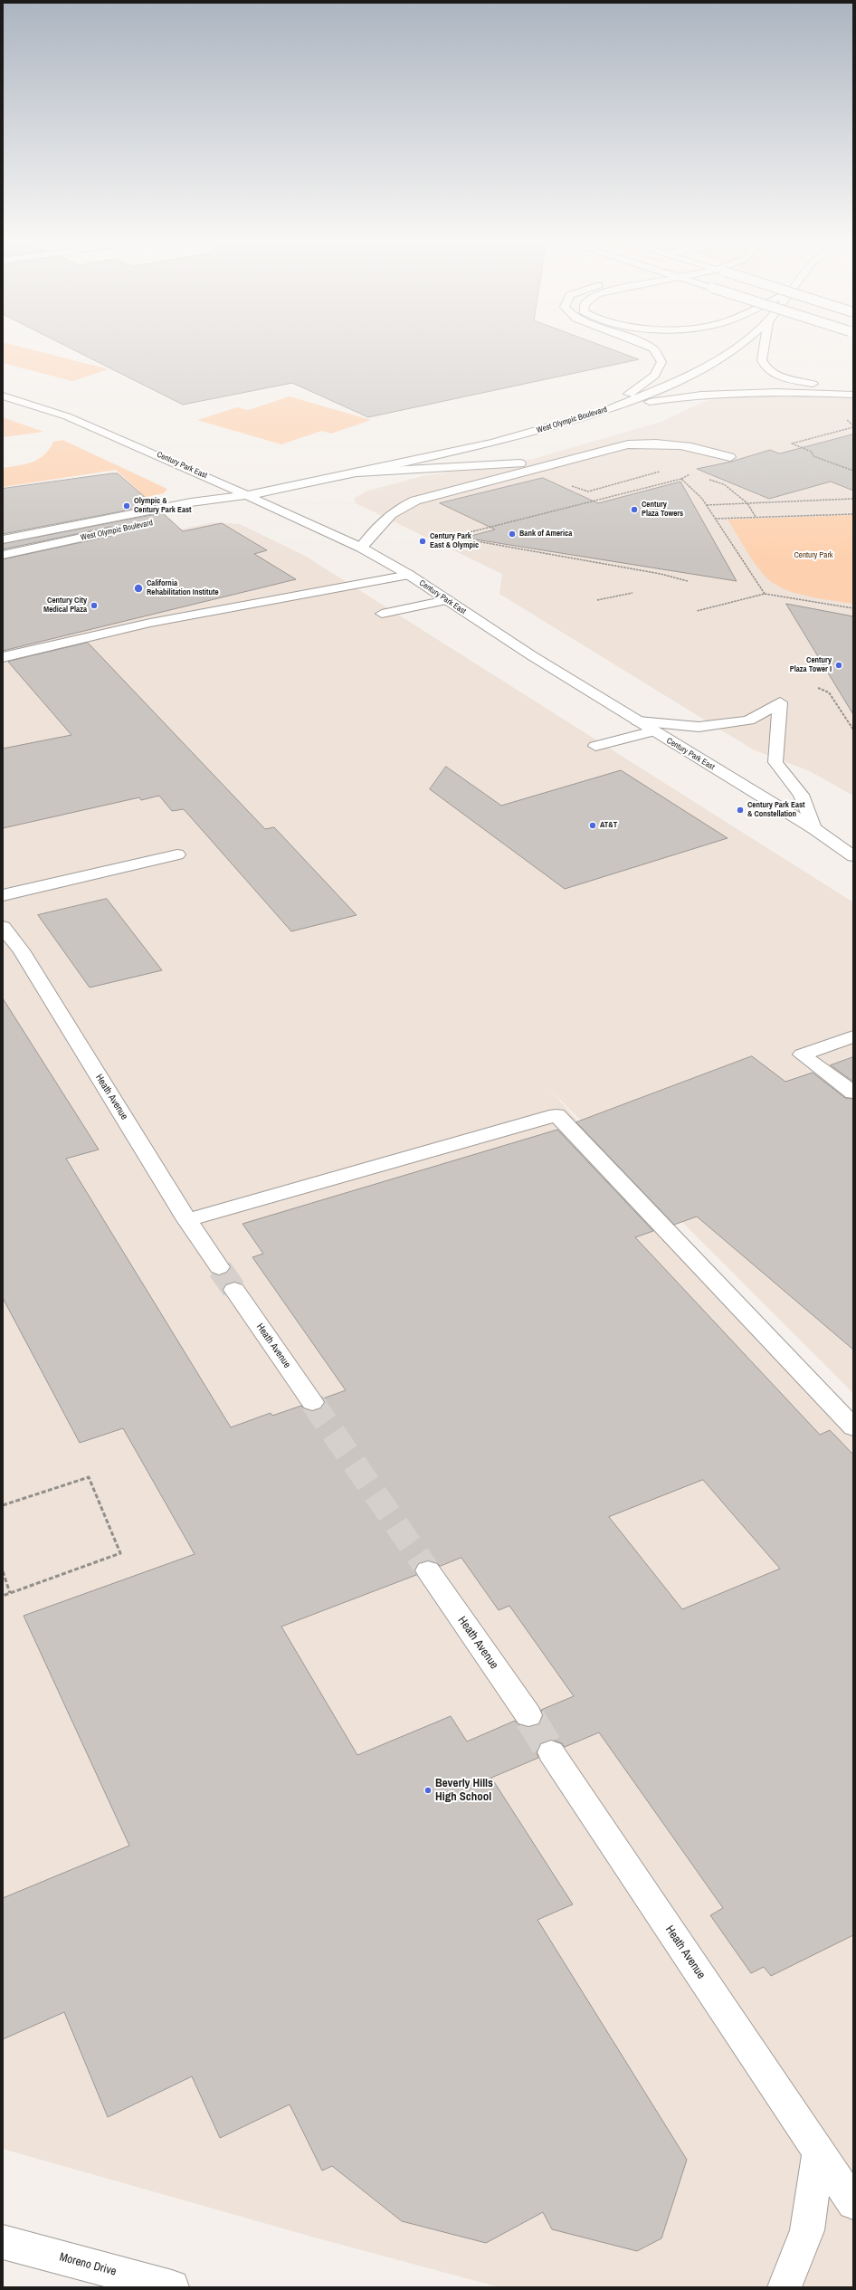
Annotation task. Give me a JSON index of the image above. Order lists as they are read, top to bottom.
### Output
{
  "streets": {
    "main road": [
      "West Olympic Boulevard",
      "Century Park East",
      "Heath Avenue",
      "Moreno Drive"
    ]
  },
  "crossings": [
    ["West Olympic Boulevard", "Century Park East"]
  ],
  "parks": ["Century Park"],
  "places": [
    "Olympic & Century Park East",
    "Century Plaza Towers",
    "Bank of America",
    "Century Park East & Olympic",
    "California Rehabilitation Institute",
    "Century City Medical Plaza",
    "Century Plaza Tower I",
    "Century Park East & Constellation",
    "AT&T",
    "Beverly Hills High School"
  ]
}
